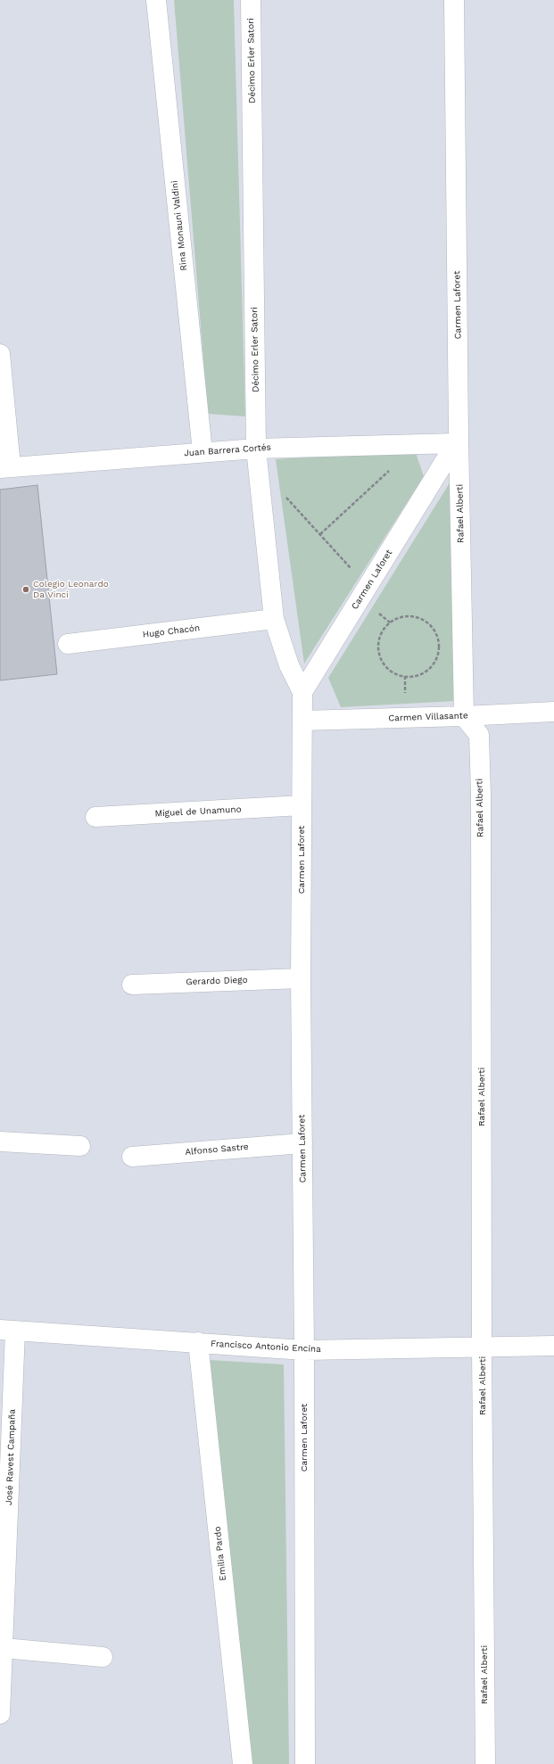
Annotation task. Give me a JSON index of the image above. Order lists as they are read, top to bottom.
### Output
{
  "streets": {
    "street": [
      "Décimo Erler Satori",
      "Rina Monauni Valdini",
      "Carmen Laforet",
      "Juan Barrera Cortés",
      "Rafael Alberti",
      "Hugo Chacón",
      "Carmen Villasante",
      "Miguel de Unamuno",
      "Gerardo Diego",
      "Alfonso Sastre",
      "Francisco Antonio Encina",
      "José Ravest Campaña",
      "Emilia Pardo"
    ]
  },
  "crossings": [
    ["Décimo Erler Satori", "Carmen Laforet"],
    ["Décimo Erler Satori", "Juan Barrera Cortés"],
    ["Décimo Erler Satori", "Hugo Chacón"],
    ["Rina Monauni Valdini", "Juan Barrera Cortés"],
    ["Carmen Laforet", "Juan Barrera Cortés"],
    ["Carmen Laforet", "Rafael Alberti"],
    ["Carmen Laforet", "Carmen Villasante"],
    ["Carmen Laforet", "Miguel de Unamuno"],
    ["Carmen Laforet", "Gerardo Diego"],
    ["Carmen Laforet", "Alfonso Sastre"],
    ["Carmen Laforet", "Francisco Antonio Encina"],
    ["Juan Barrera Cortés", "Rafael Alberti"],
    ["Rafael Alberti", "Carmen Villasante"],
    ["Rafael Alberti", "Francisco Antonio Encina"],
    ["Francisco Antonio Encina", "José Ravest Campaña"],
    ["Francisco Antonio Encina", "Emilia Pardo"]
  ],
  "places": ["Colegio Leonardo Da Vinci"]
}
